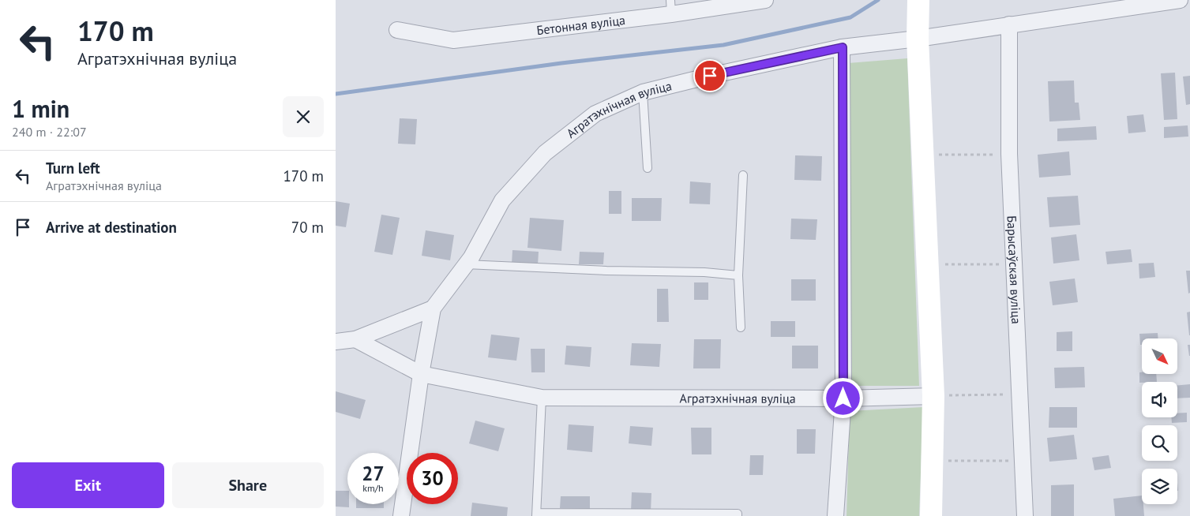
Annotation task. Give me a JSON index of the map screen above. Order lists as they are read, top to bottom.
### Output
{
  "streets": {
    "street": ["Бетонная вуліца", "Агратэхнічная вуліца", "Барысаўская вуліца"]
  },
  "north": "bottom right",
  "page": {
    "turn": ["170 m", "Агратэхнічная вуліца"],
    "heading": ["1 min", "240 m · 22:07"],
    "list": [
      {
        "name": "Turn left",
        "note": "Агратэхнічная вуліца",
        "value": "170 m"
      },
      {
        "name": "Arrive at destination",
        "value": "70 m"
      }
    ],
    "speed": "27 km/h",
    "limit": "30",
    "buttons": ["Exit", "Share"]
  }
}
